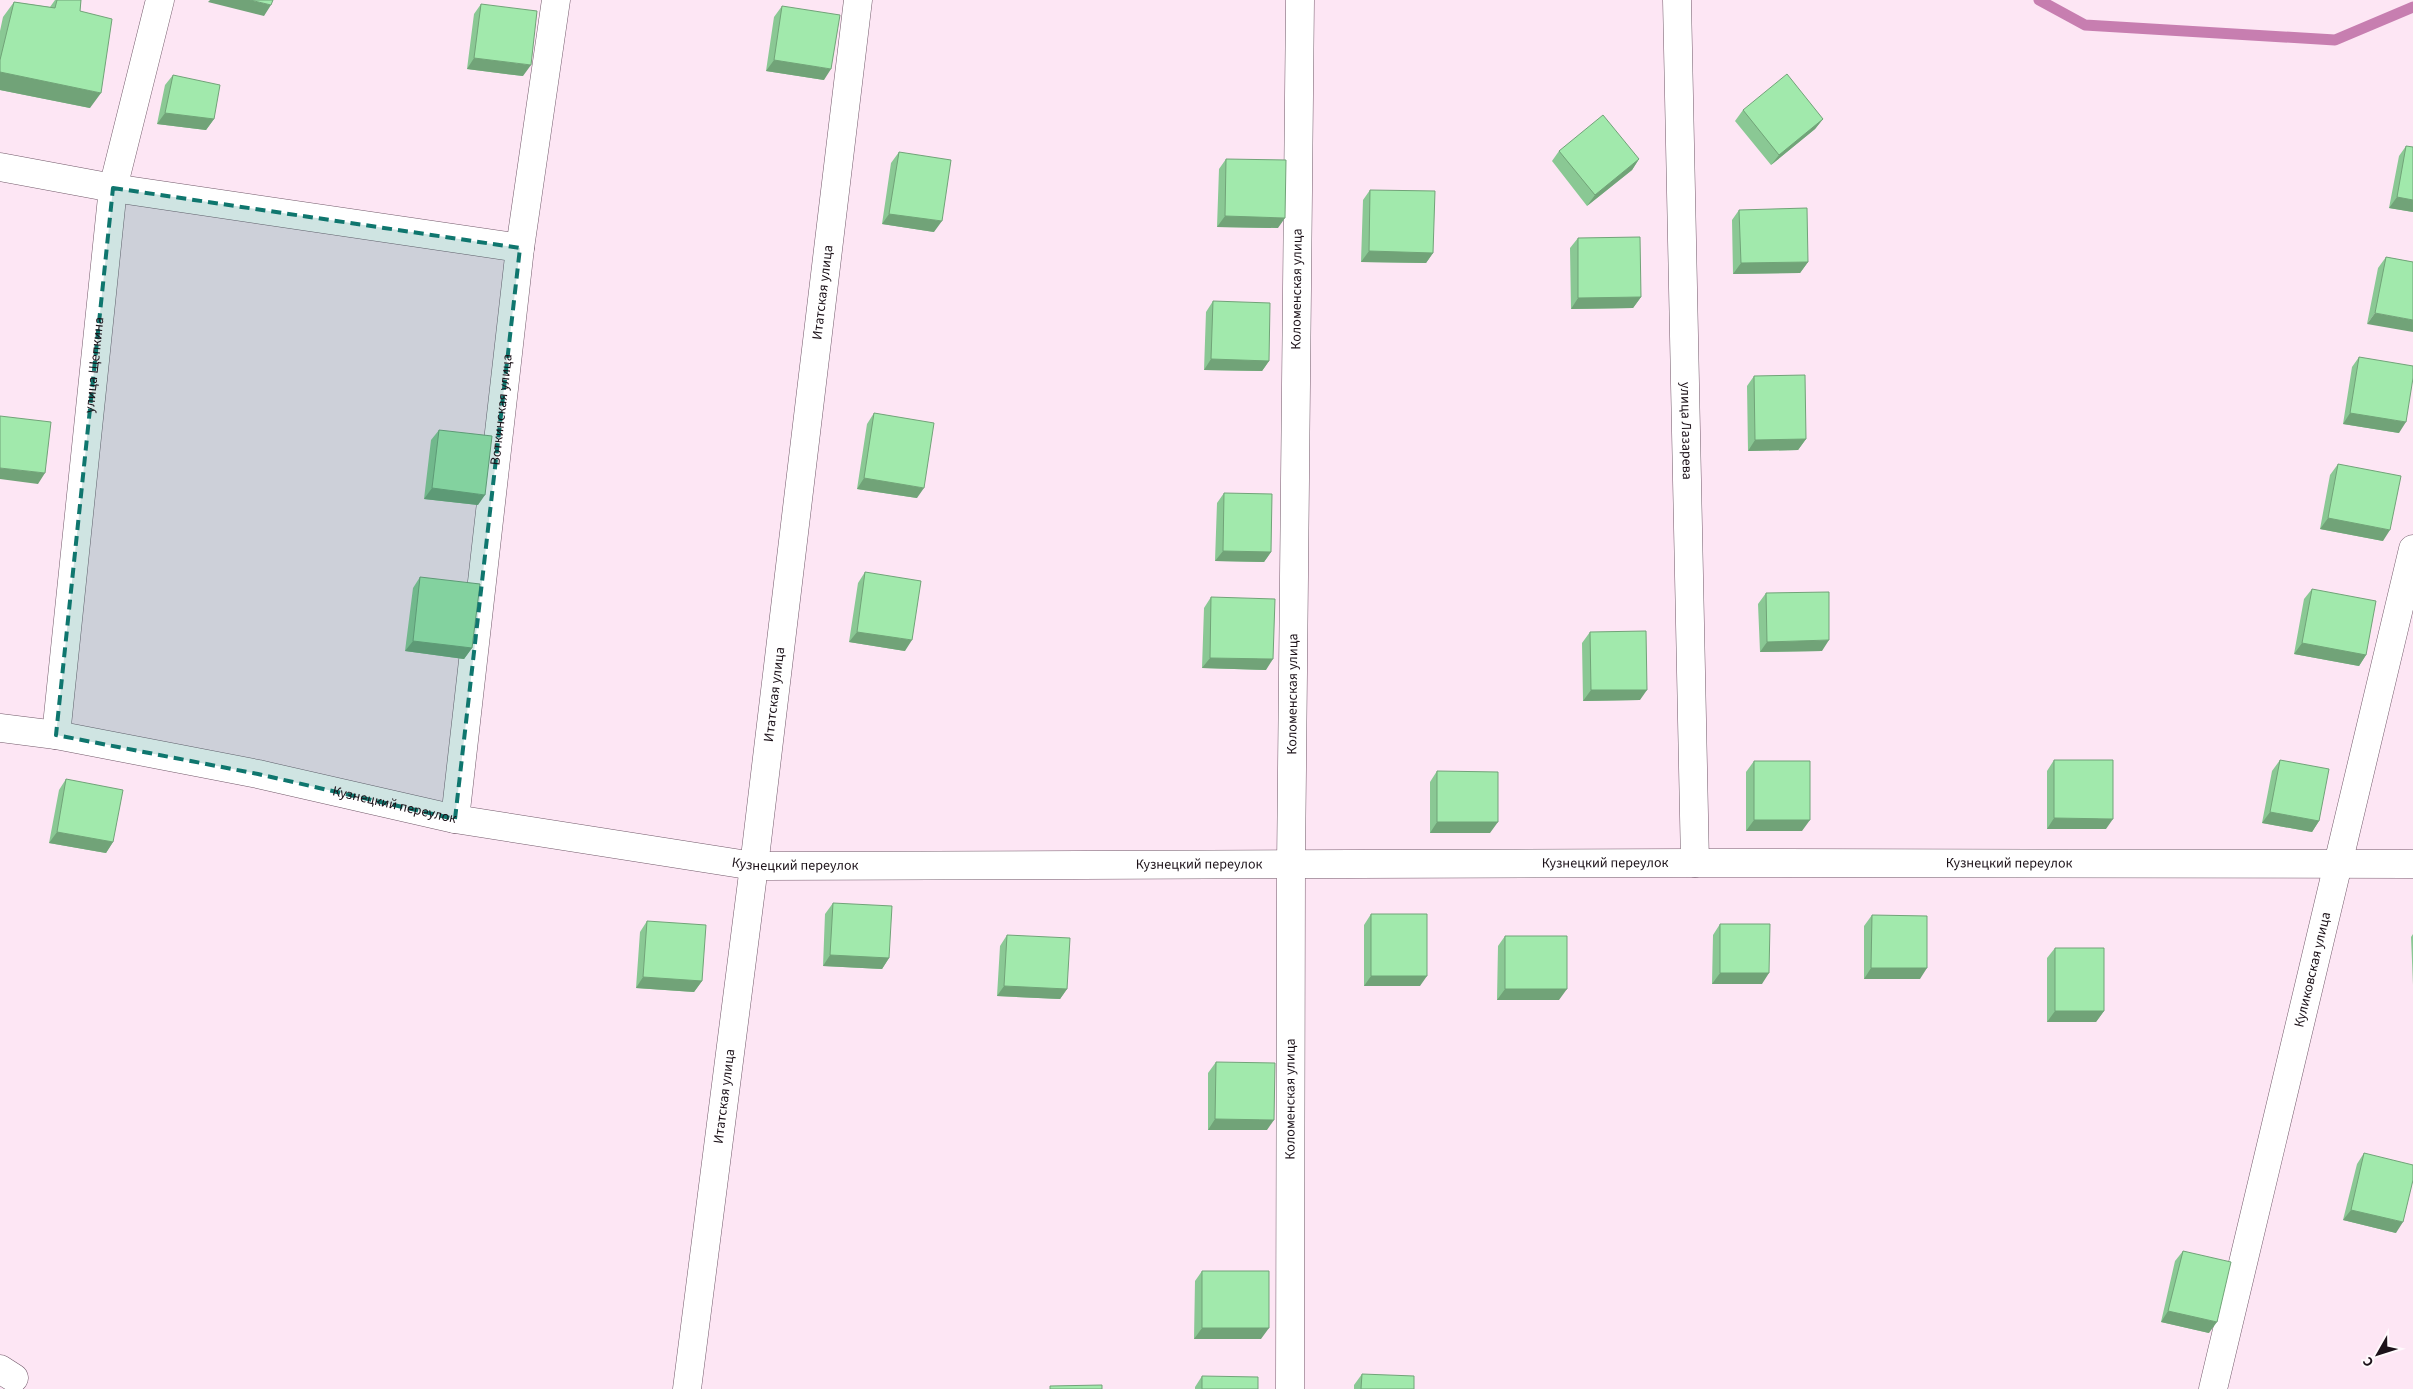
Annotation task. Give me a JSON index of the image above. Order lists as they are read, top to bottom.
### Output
{
  "streets": {
    "street": [
      "Коломенская улица",
      "Итатская улица",
      "улица Щепкина",
      "Воткинская улица",
      "улица Лазарева",
      "Кузнецкий переулок",
      "Куликовская улица"
    ]
  },
  "crossings": [
    ["Коломенская улица", "Кузнецкий переулок"],
    ["Итатская улица", "Кузнецкий переулок"],
    ["улица Щепкина", "Кузнецкий переулок"],
    ["Воткинская улица", "Кузнецкий переулок"],
    ["улица Лазарева", "Кузнецкий переулок"],
    ["Кузнецкий переулок", "Куликовская улица"]
  ],
  "north": "bottom left"
}
